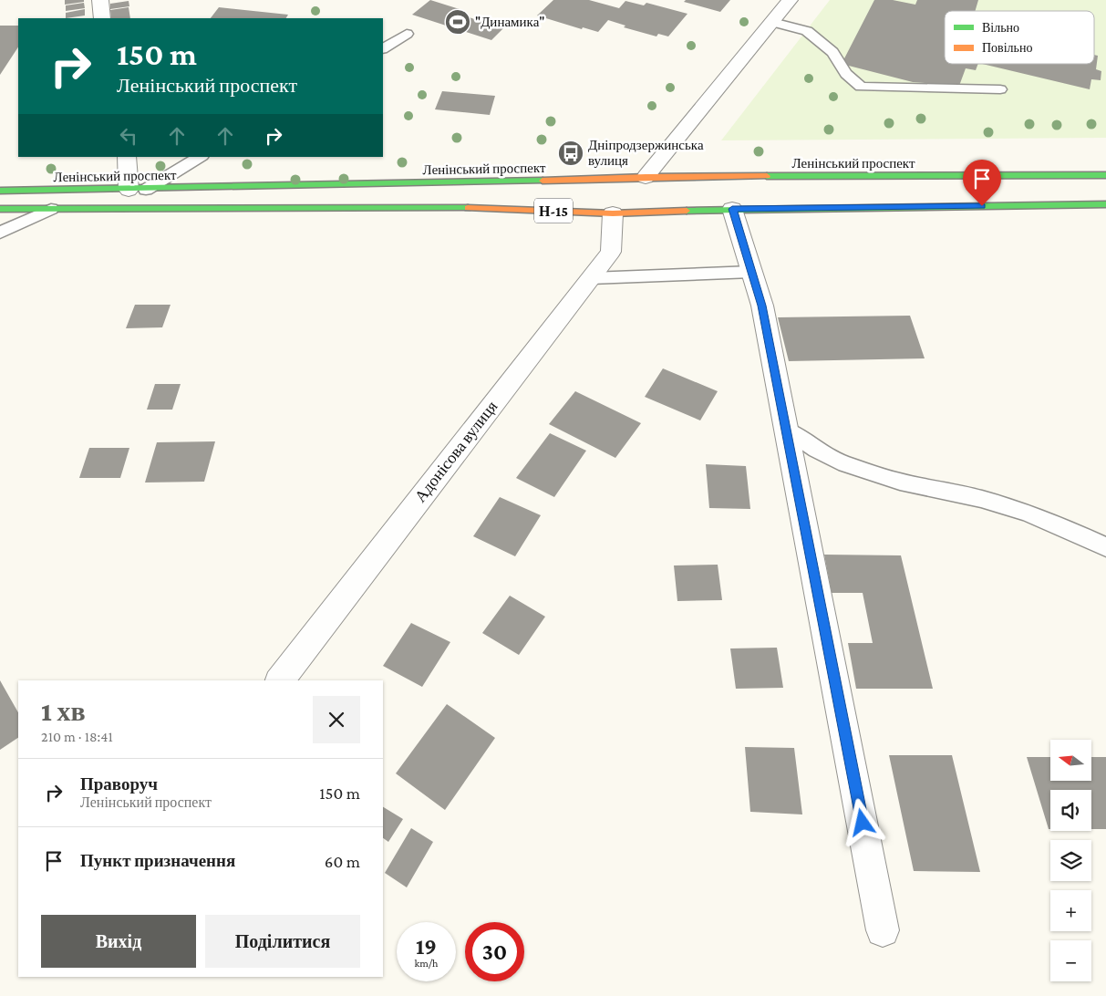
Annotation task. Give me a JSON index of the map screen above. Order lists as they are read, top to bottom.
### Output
{
  "streets": {
    "main road": ["Ленінський проспект", "Н-15"],
    "street": ["Адонісова вулиця"]
  },
  "crossings": [
    ["Ленінський проспект", "Адонісова вулиця"]
  ],
  "places": {
    "sports": ["\"Динамика\""],
    "bus stop": ["Дніпродзержинська вулиця"]
  },
  "legend": ["Вільно", "Повільно"],
  "north": "left",
  "page": {
    "turn": ["150 m", "Ленінський проспект"],
    "heading": ["1 хв", "210 m · 18:41"],
    "map_buttons": ["+", "−"],
    "list": [
      {
        "name": "Праворуч",
        "note": "Ленінський проспект",
        "value": "150 m"
      },
      {
        "name": "Пункт призначення",
        "value": "60 m"
      }
    ],
    "buttons": ["Вихід", "Поділитися"],
    "speed": "19 km/h",
    "limit": "30"
  }
}
